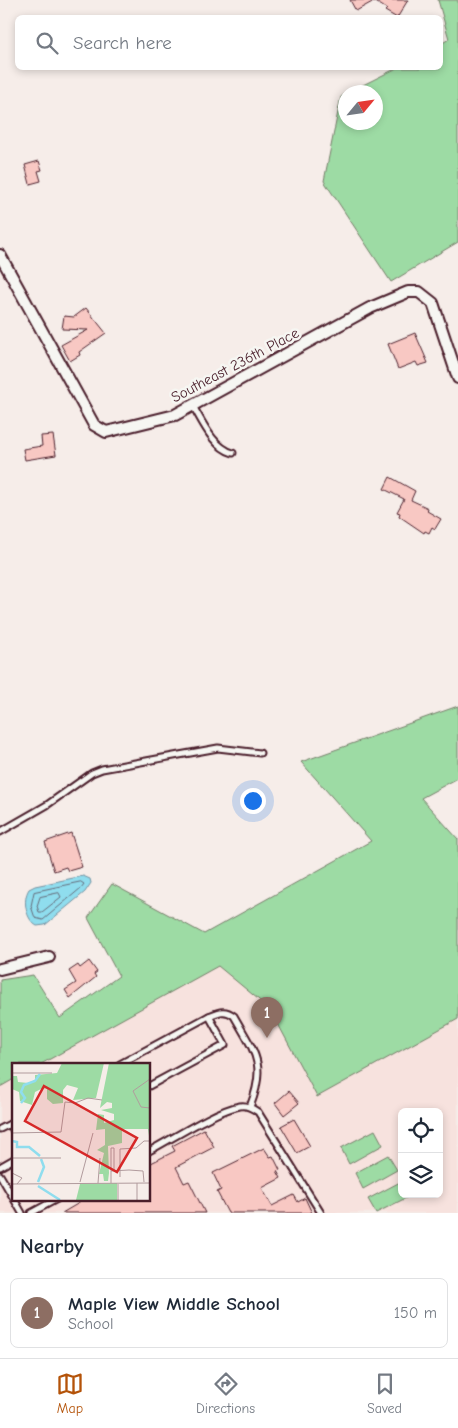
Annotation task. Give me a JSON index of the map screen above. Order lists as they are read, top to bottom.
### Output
{
  "streets": {
    "street": ["Southeast 236th Place"]
  },
  "north": "top right",
  "page": {
    "search": "Search here",
    "pins": "1",
    "heading": "Nearby",
    "list": [
      {
        "mark": "1",
        "name": "Maple View Middle School",
        "note": "School",
        "value": "150 m"
      }
    ],
    "nav": ["Map", "Directions", "Saved"]
  }
}
